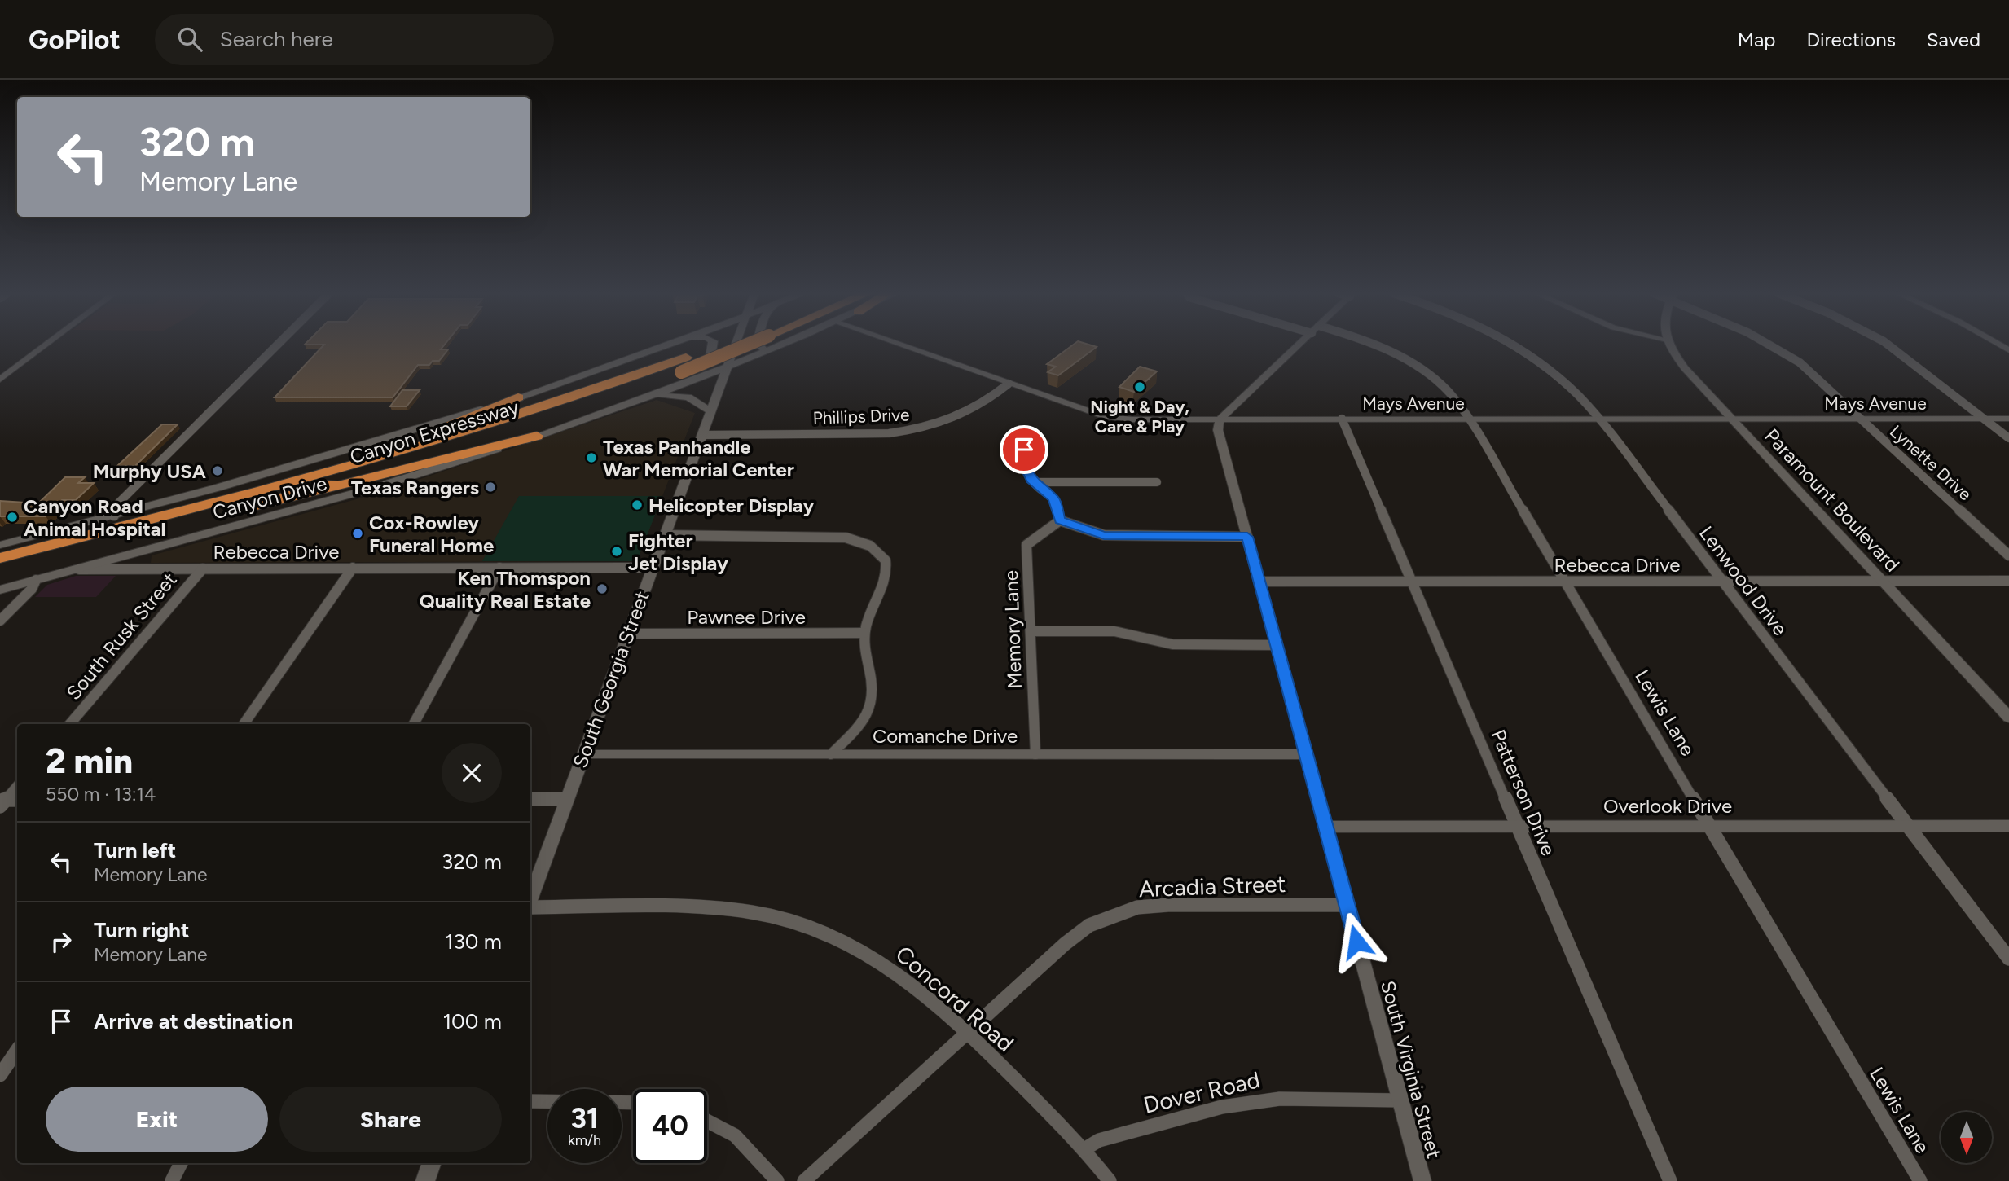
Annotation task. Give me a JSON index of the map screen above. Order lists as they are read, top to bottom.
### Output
{
  "streets": {
    "highway": ["Canyon Expressway"],
    "main road": ["Canyon Drive", "Paramount Boulevard", "South Georgia Street"],
    "street": [
      "Mays Avenue",
      "Phillips Drive",
      "Lynette Drive",
      "Rebecca Drive",
      "Lenwood Drive",
      "Pawnee Drive",
      "Memory Lane",
      "South Rusk Street",
      "Lewis Lane",
      "Comanche Drive",
      "Patterson Drive",
      "Overlook Drive",
      "Arcadia Street",
      "Concord Road",
      "South Virginia Street",
      "Dover Road"
    ]
  },
  "crossings": [
    ["Mays Avenue", "Phillips Drive"],
    ["Mays Avenue", "Lynette Drive"],
    ["Mays Avenue", "Paramount Boulevard"],
    ["Mays Avenue", "Lenwood Drive"],
    ["Mays Avenue", "Lewis Lane"],
    ["Mays Avenue", "Patterson Drive"],
    ["Mays Avenue", "South Virginia Street"],
    ["Phillips Drive", "South Georgia Street"],
    ["Canyon Expressway", "Canyon Drive"],
    ["Canyon Drive", "Rebecca Drive"],
    ["Canyon Drive", "South Georgia Street"],
    ["Paramount Boulevard", "Rebecca Drive"],
    ["Rebecca Drive", "Lenwood Drive"],
    ["Rebecca Drive", "South Rusk Street"],
    ["Rebecca Drive", "South Georgia Street"],
    ["Rebecca Drive", "Lewis Lane"],
    ["Rebecca Drive", "Patterson Drive"],
    ["Rebecca Drive", "South Virginia Street"],
    ["Lenwood Drive", "Overlook Drive"],
    ["Pawnee Drive", "South Georgia Street"],
    ["Memory Lane", "Comanche Drive"],
    ["South Georgia Street", "Comanche Drive"],
    ["Lewis Lane", "Overlook Drive"],
    ["Comanche Drive", "South Virginia Street"],
    ["Patterson Drive", "Overlook Drive"],
    ["Overlook Drive", "South Virginia Street"],
    ["Arcadia Street", "Concord Road"],
    ["Arcadia Street", "South Virginia Street"],
    ["Concord Road", "Dover Road"],
    ["South Virginia Street", "Dover Road"]
  ],
  "places": [
    "Night & Day, Care & Play",
    "Texas Panhandle War Memorial Center",
    "Murphy USA",
    "Texas Rangers",
    "Helicopter Display",
    "Canyon Road Animal Hospital",
    "Cox-Rowley Funeral Home",
    "Fighter Jet Display",
    "Ken Thomspon Quality Real Estate"
  ],
  "north": "bottom",
  "page": {
    "header": "GoPilot",
    "search": "Search here",
    "nav": ["Map", "Directions", "Saved"],
    "turn": ["320 m", "Memory Lane"],
    "heading": ["2 min", "550 m · 13:14"],
    "list": [
      {
        "name": "Turn left",
        "note": "Memory Lane",
        "value": "320 m"
      },
      {
        "name": "Turn right",
        "note": "Memory Lane",
        "value": "130 m"
      },
      {
        "name": "Arrive at destination",
        "value": "100 m"
      }
    ],
    "buttons": ["Exit", "Share"],
    "speed": "31 km/h",
    "limit": "40"
  }
}
